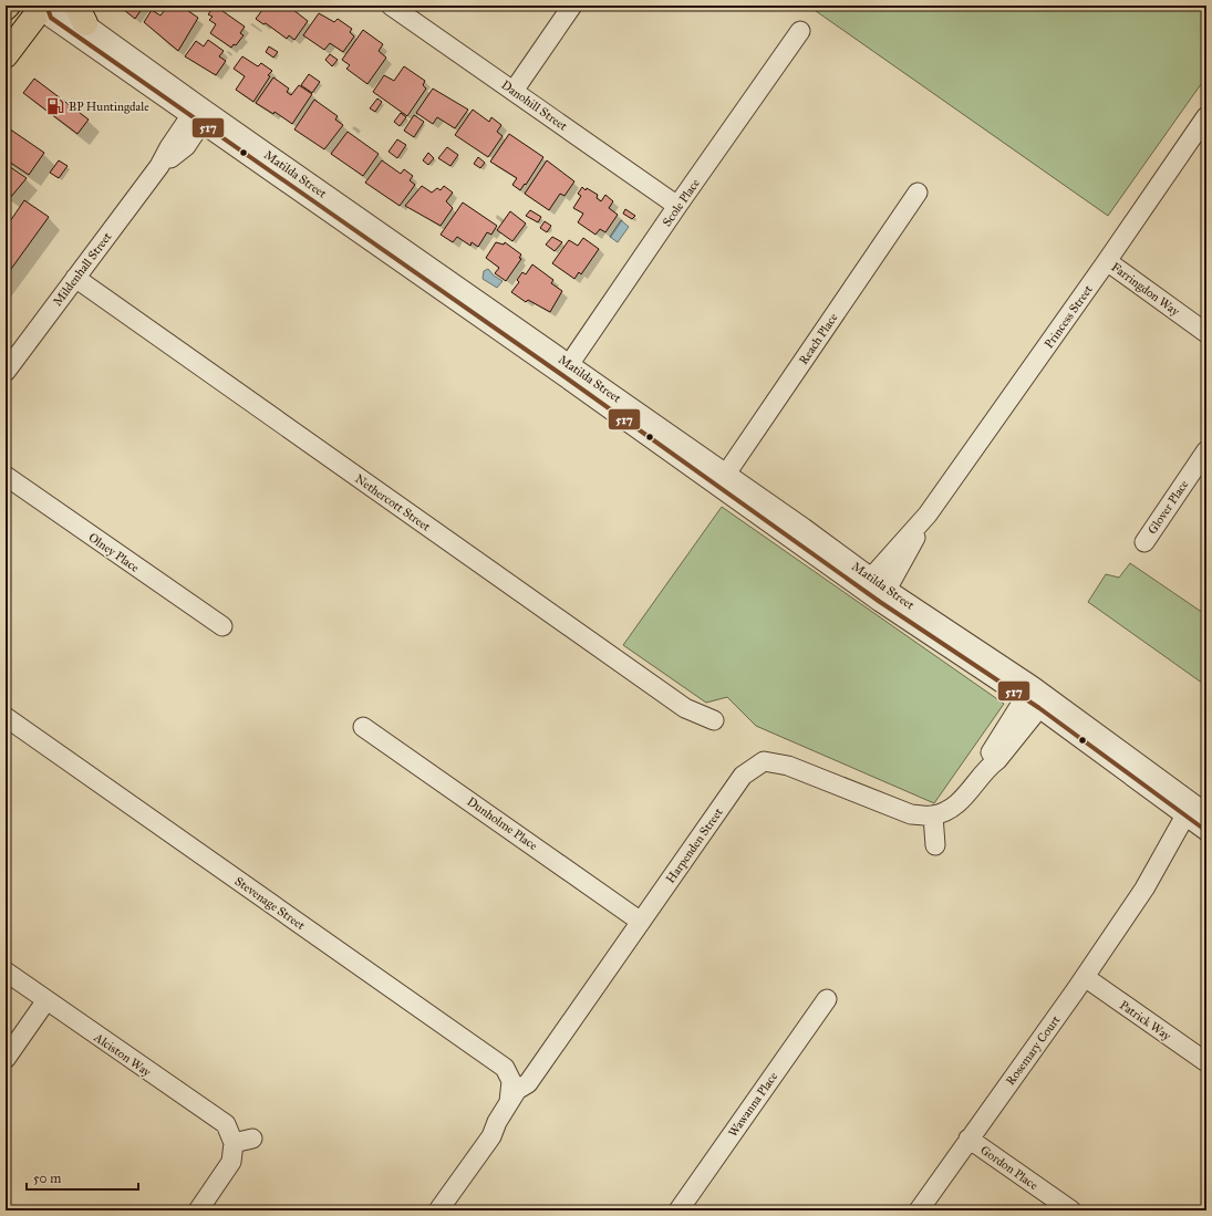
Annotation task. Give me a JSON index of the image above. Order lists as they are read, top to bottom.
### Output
{
  "streets": {
    "street": [
      "Danohill Street",
      "Matilda Street",
      "Scole Place",
      "Mildenhall Street",
      "Farringdon Way",
      "Princess Street",
      "Reach Place",
      "Nethercott Street",
      "Glover Place",
      "Olney Place",
      "Dunholme Place",
      "Harpenden Street",
      "Stevenage Street",
      "Patrick Way",
      "Rosemary Court",
      "Alciston Way",
      "Wawanna Place",
      "Gordon Place"
    ]
  },
  "crossings": [
    ["Danohill Street", "Scole Place"],
    ["Matilda Street", "Scole Place"],
    ["Matilda Street", "Mildenhall Street"],
    ["Matilda Street", "Princess Street"],
    ["Matilda Street", "Reach Place"],
    ["Matilda Street", "Harpenden Street"],
    ["Matilda Street", "Rosemary Court"],
    ["Mildenhall Street", "Nethercott Street"],
    ["Farringdon Way", "Princess Street"],
    ["Dunholme Place", "Harpenden Street"],
    ["Harpenden Street", "Stevenage Street"],
    ["Patrick Way", "Rosemary Court"],
    ["Rosemary Court", "Gordon Place"]
  ],
  "places": {
    "fuel station": ["BP Huntingdale"]
  },
  "lines": ["transit line 517"],
  "scale_bar": "50 m"
}
